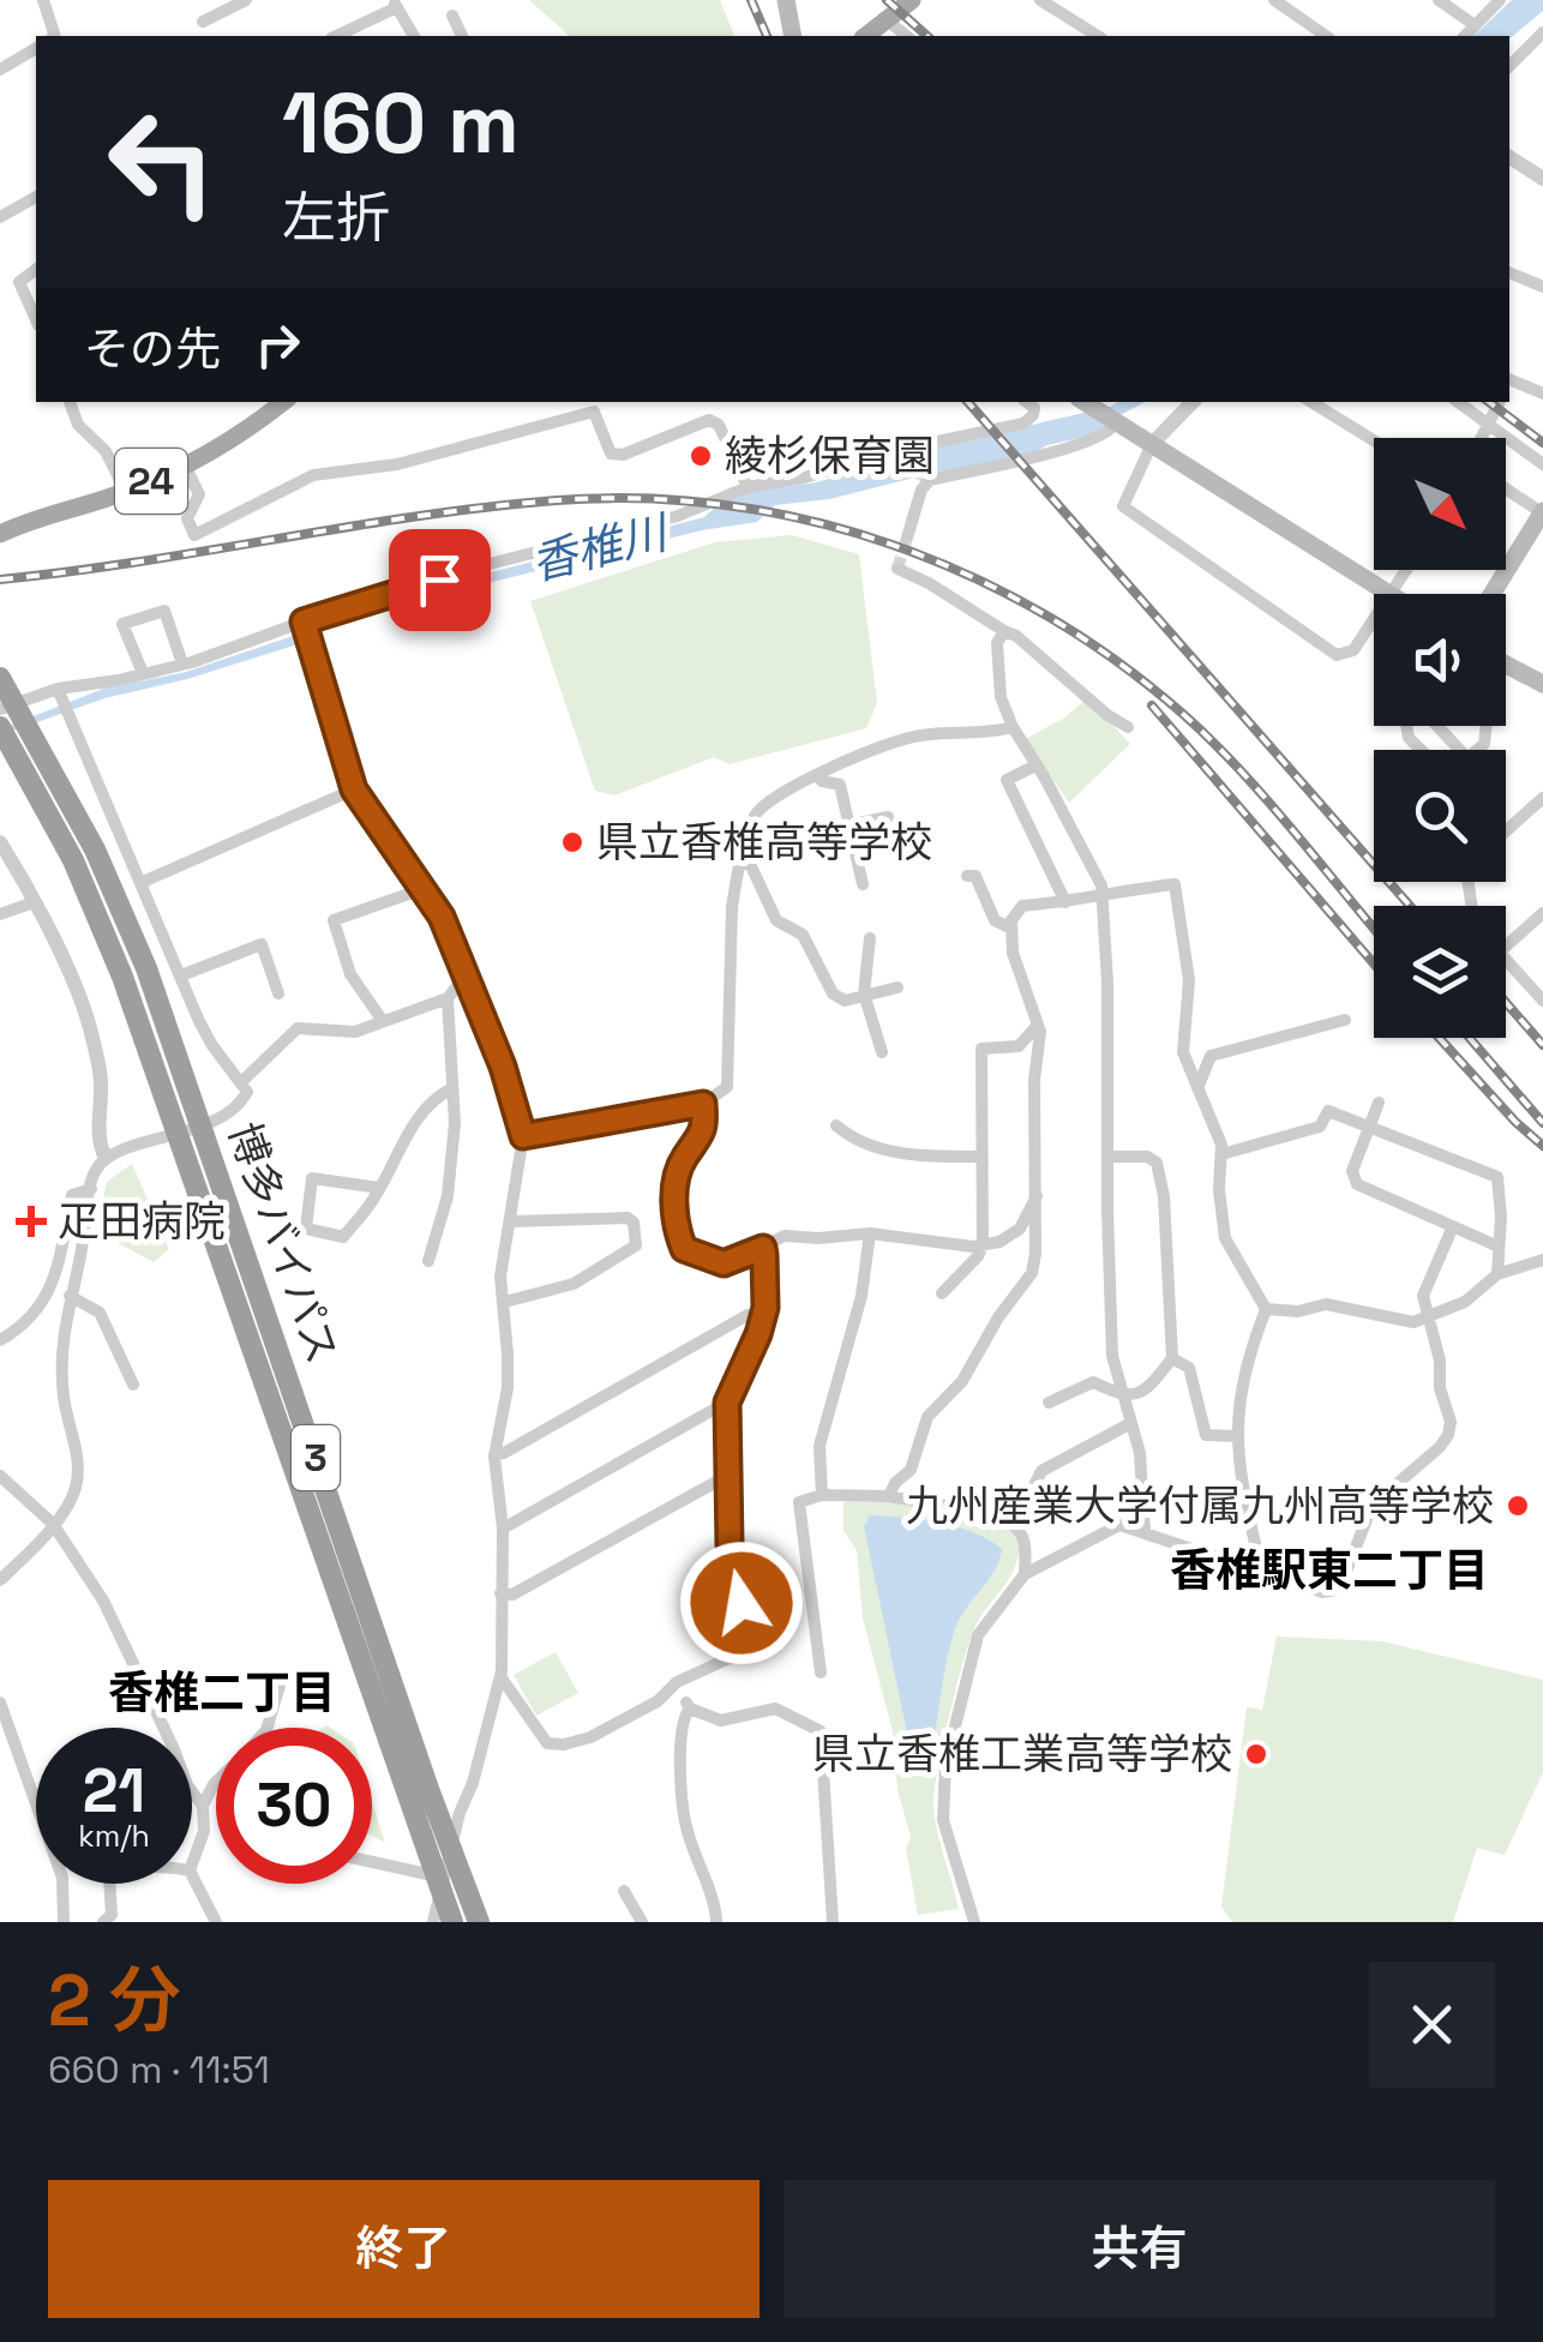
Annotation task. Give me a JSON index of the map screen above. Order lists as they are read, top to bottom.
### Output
{
  "streets": {
    "highway": ["博多バイパス", "3"],
    "main road": ["24"]
  },
  "districts": ["香椎駅東二丁目", "香椎二丁目"],
  "water": ["香椎川"],
  "places": {
    "other": [
      "綾杉保育園",
      "県立香椎高等学校",
      "九州産業大学付属九州高等学校",
      "県立香椎工業高等学校"
    ],
    "health": ["疋田病院"]
  },
  "north": "bottom right",
  "page": {
    "turn": ["160 m", "左折"],
    "then": "その先",
    "speed": "21 km/h",
    "limit": "30",
    "heading": ["2 分", "660 m · 11:51"],
    "buttons": ["終了", "共有"]
  }
}
